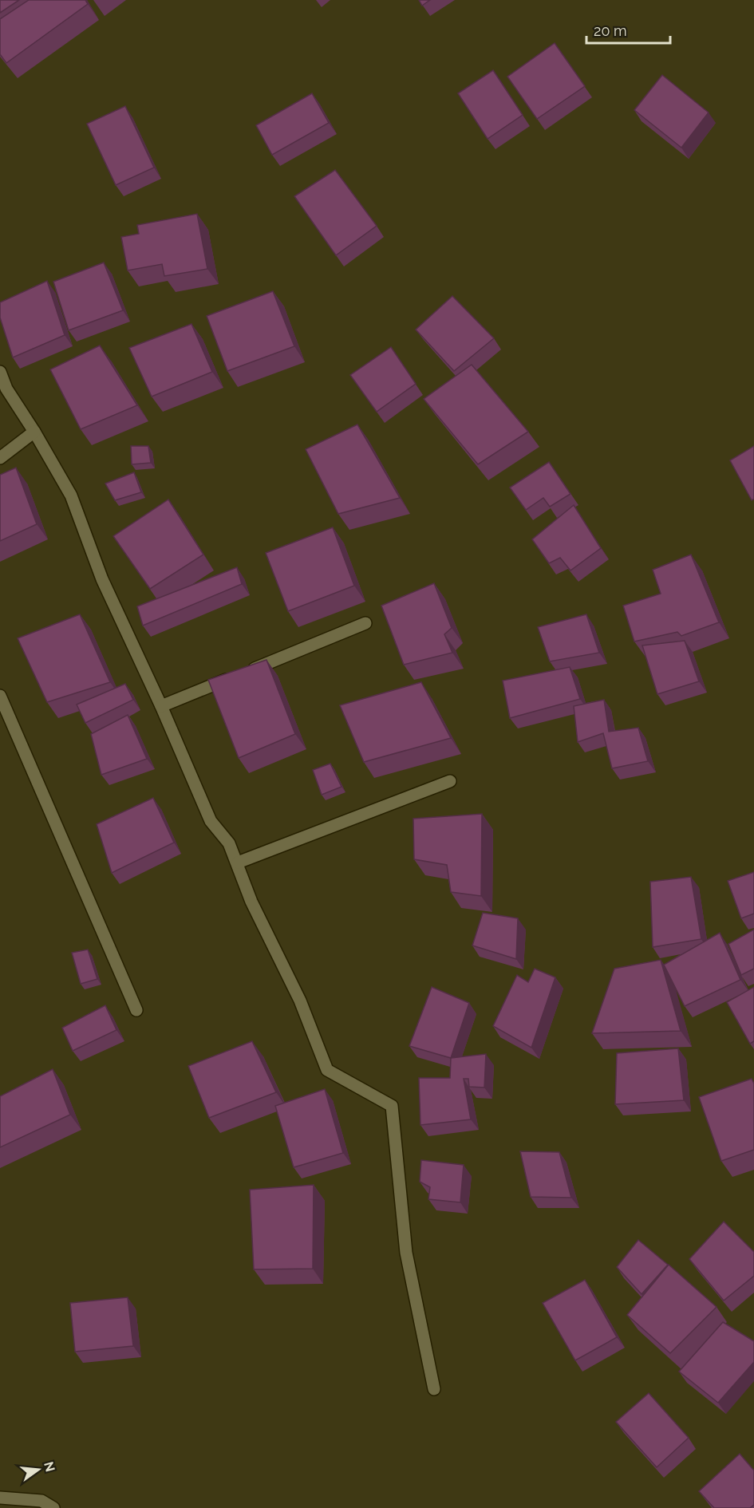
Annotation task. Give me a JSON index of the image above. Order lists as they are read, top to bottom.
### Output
{
  "scale_bar": "20 m",
  "north": "right"
}
